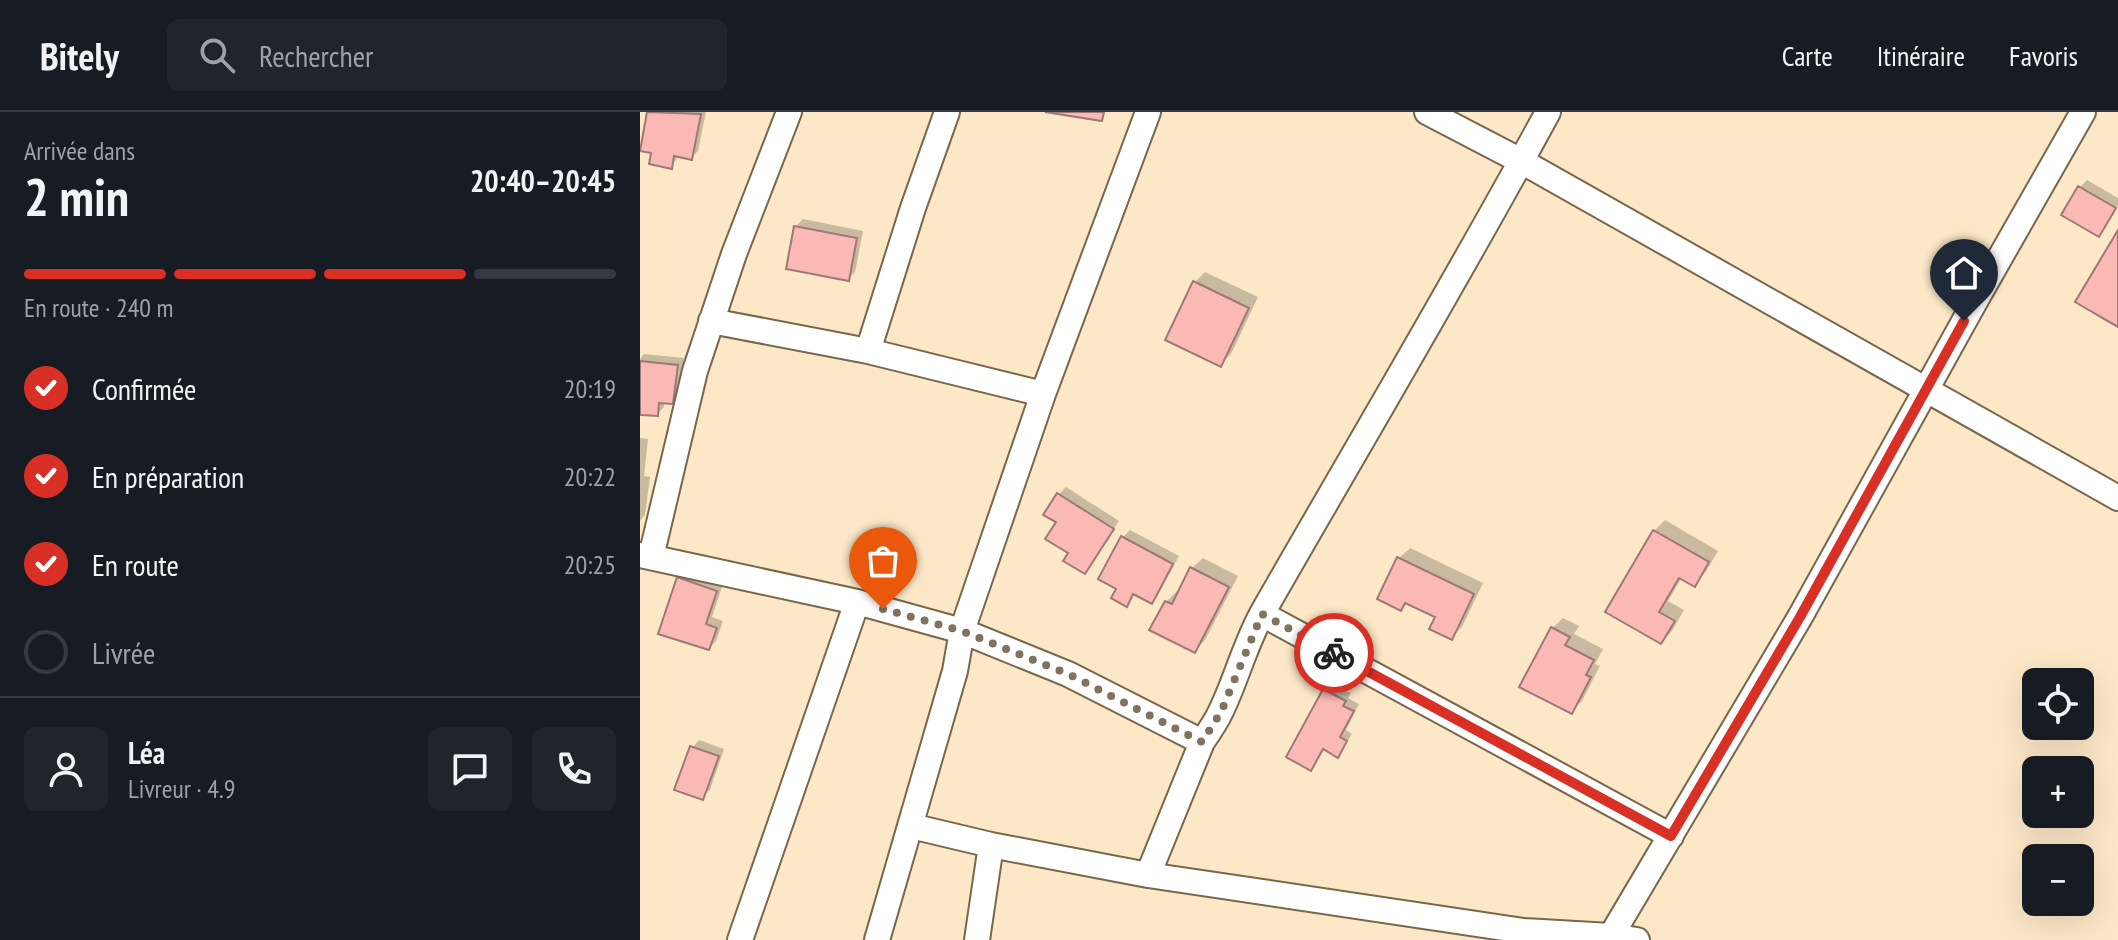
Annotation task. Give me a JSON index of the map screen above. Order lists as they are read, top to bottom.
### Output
{
  "page": {
    "header": "Bitely",
    "search": "Rechercher",
    "nav": ["Carte", "Itinéraire", "Favoris"],
    "heading": ["2 min", "Arrivée dans", "20:40–20:45"],
    "panel": ["Léa", "Livreur · 4.9"],
    "bar": "En route · 240 m",
    "list": [
      ["Confirmée", "20:19"],
      ["En préparation", "20:22"],
      ["En route", "20:25"],
      "Livrée"
    ],
    "map_buttons": ["+", "−"]
  }
}
